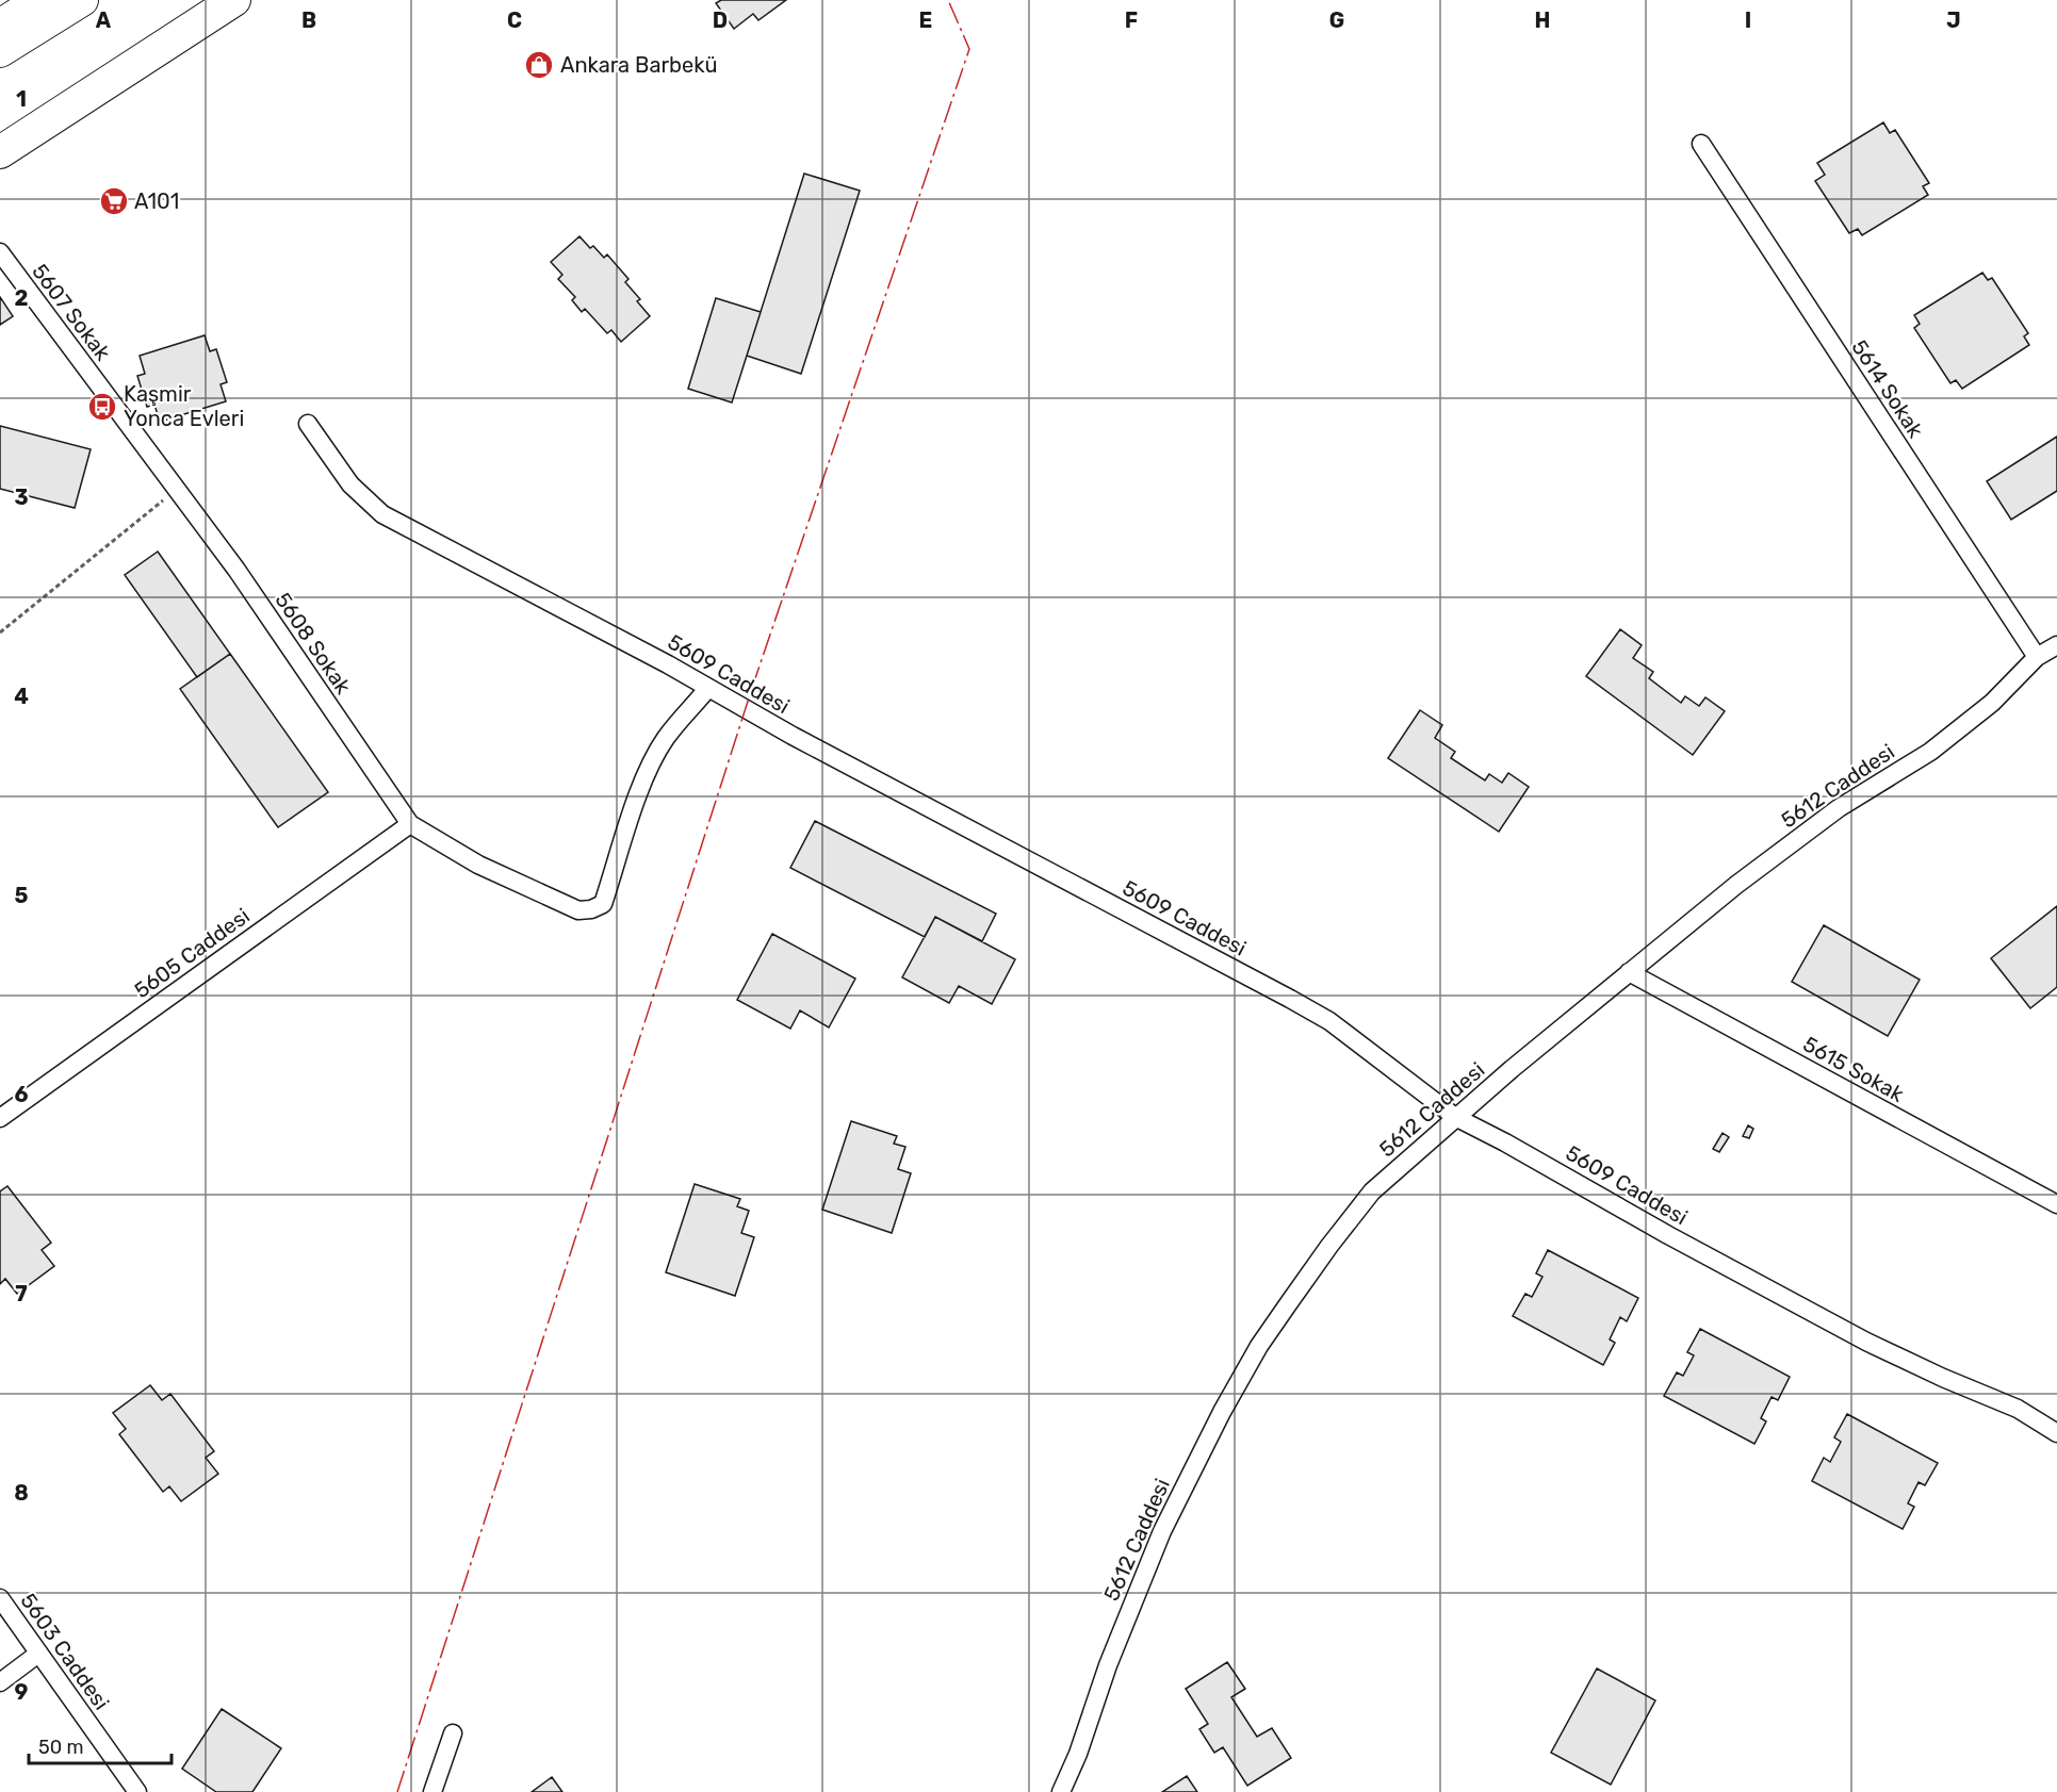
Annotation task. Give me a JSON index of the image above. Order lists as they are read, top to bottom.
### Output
{
  "streets": {
    "street": [
      "5607 Sokak",
      "5614 Sokak",
      "5608 Sokak",
      "5609 Caddesi",
      "5612 Caddesi",
      "5605 Caddesi",
      "5615 Sokak",
      "5603 Caddesi"
    ]
  },
  "crossings": [
    ["5607 Sokak", "5608 Sokak"],
    ["5614 Sokak", "5612 Caddesi"],
    ["5608 Sokak", "5605 Caddesi"],
    ["5609 Caddesi", "5612 Caddesi"],
    ["5612 Caddesi", "5615 Sokak"]
  ],
  "places": {
    "shop": ["Ankara Barbekü"],
    "supermarket": ["A101"],
    "bus stop": ["Kaşmir Yonca Evleri"]
  },
  "scale_bar": "50 m",
  "grid": {
    "columns": [
      "A",
      "B",
      "C",
      "D",
      "E",
      "F",
      "G",
      "H",
      "I",
      "J"
    ],
    "rows": [
      "1",
      "2",
      "3",
      "4",
      "5",
      "6",
      "7",
      "8",
      "9"
    ]
  }
}
